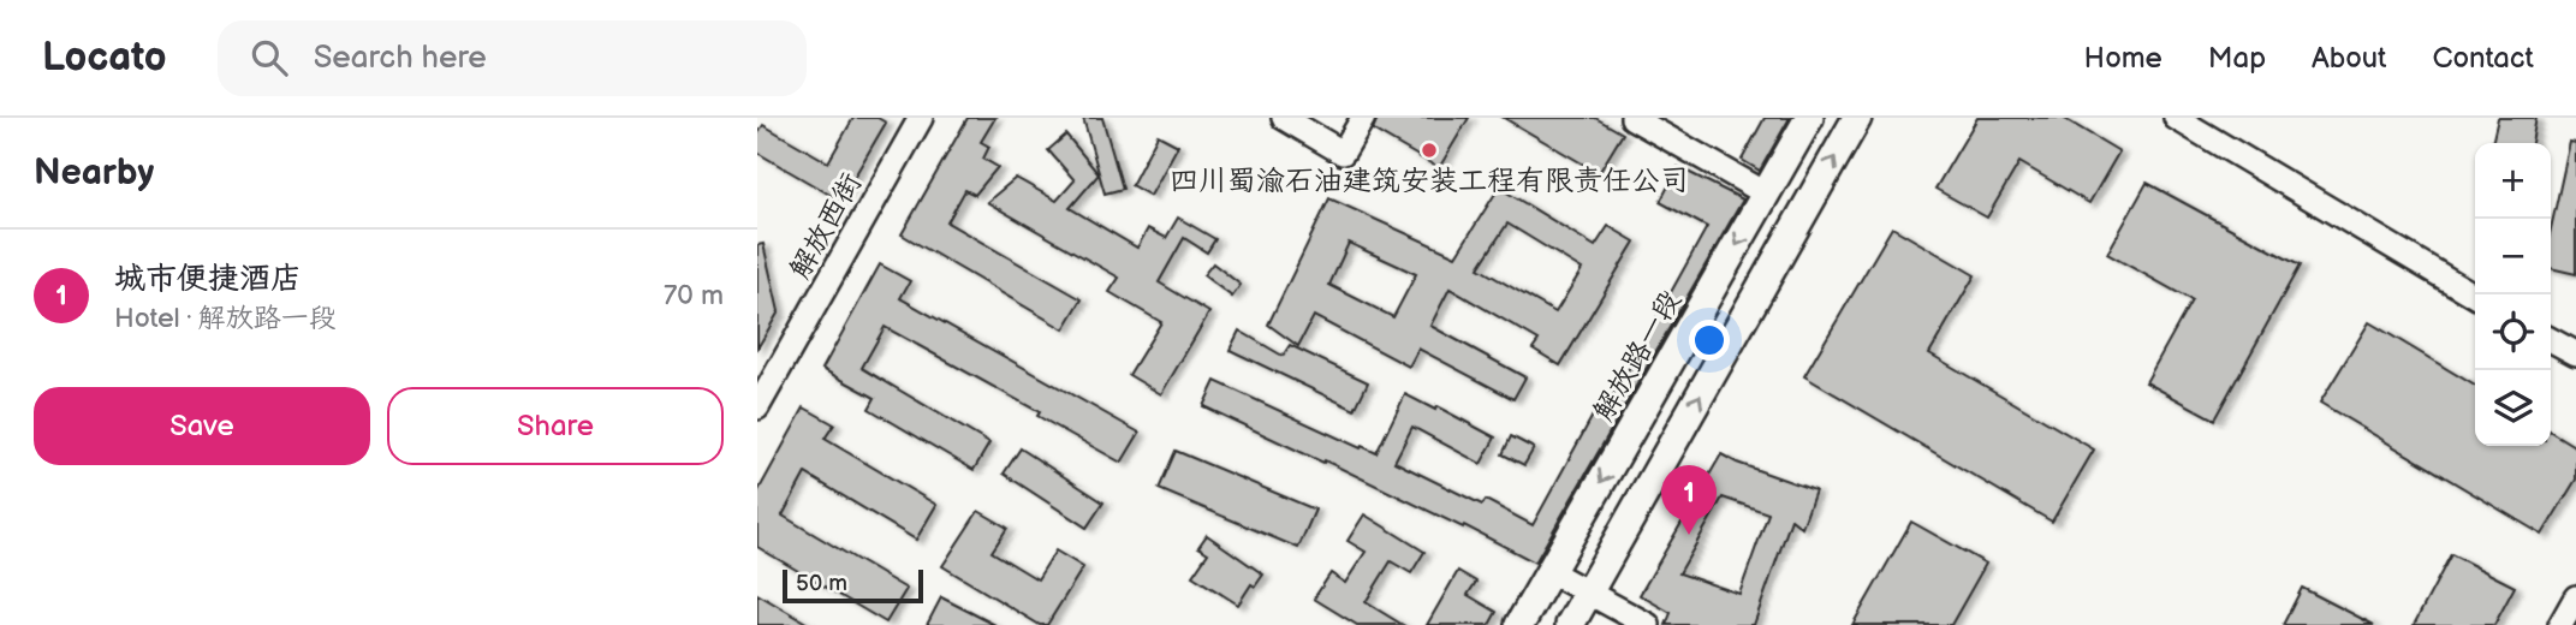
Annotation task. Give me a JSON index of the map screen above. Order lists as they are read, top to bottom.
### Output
{
  "streets": {
    "main road": ["解放路一段"],
    "street": ["解放西街"]
  },
  "places": ["四川蜀渝石油建筑安装工程有限责任公司"],
  "scale_bar": "50 m",
  "page": {
    "header": "Locato",
    "search": "Search here",
    "nav": [
      "Home",
      "Map",
      "About",
      "Contact"
    ],
    "heading": "Nearby",
    "map_buttons": ["+", "−"],
    "list": [
      {
        "mark": "1",
        "name": "城市便捷酒店",
        "note": "Hotel · 解放路一段",
        "value": "70 m"
      }
    ],
    "buttons": ["Save", "Share"],
    "pins": "1",
    "scale": "50 m"
  }
}
